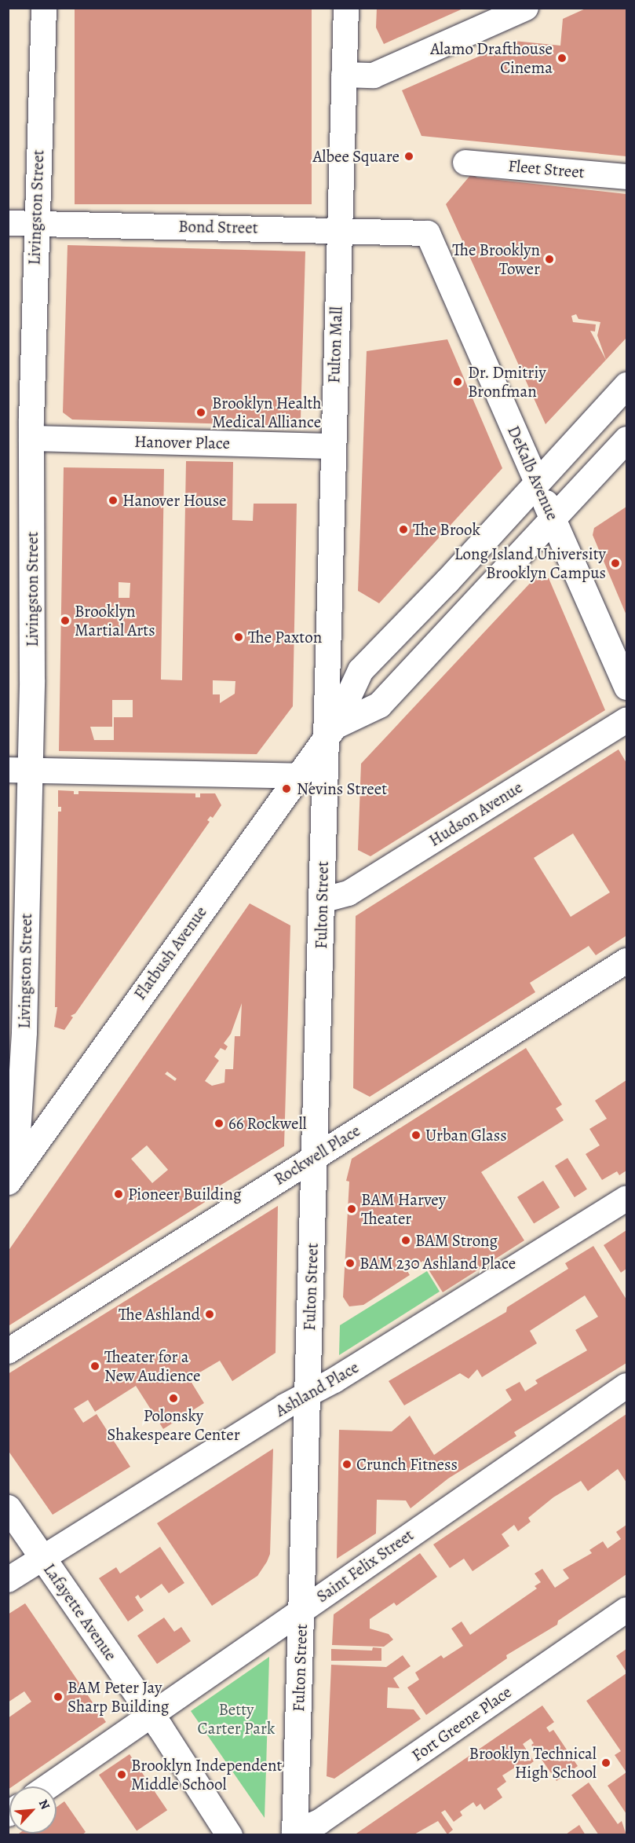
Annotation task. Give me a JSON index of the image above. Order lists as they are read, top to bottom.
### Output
{
  "streets": {
    "main road": [
      "DeKalb Avenue",
      "Fulton Street",
      "Flatbush Avenue",
      "Lafayette Avenue"
    ],
    "street": [
      "Fleet Street",
      "Livingston Street",
      "Bond Street",
      "Fulton Mall",
      "Hanover Place",
      "Hudson Avenue",
      "Rockwell Place",
      "Ashland Place",
      "Saint Felix Street",
      "Fort Greene Place"
    ]
  },
  "crossings": [
    ["Livingston Street", "Bond Street"],
    ["Livingston Street", "Hanover Place"],
    ["Livingston Street", "Flatbush Avenue"],
    ["Bond Street", "Fulton Mall"],
    ["Bond Street", "DeKalb Avenue"],
    ["Fulton Mall", "Hanover Place"],
    ["Fulton Mall", "Fulton Street"],
    ["Fulton Mall", "Flatbush Avenue"],
    ["Hudson Avenue", "Fulton Street"],
    ["Fulton Street", "Flatbush Avenue"],
    ["Fulton Street", "Rockwell Place"],
    ["Fulton Street", "Ashland Place"],
    ["Fulton Street", "Saint Felix Street"],
    ["Fulton Street", "Fort Greene Place"],
    ["Ashland Place", "Lafayette Avenue"],
    ["Saint Felix Street", "Lafayette Avenue"]
  ],
  "parks": ["Betty Carter Park"],
  "places": [
    "Alamo Drafthouse Cinema",
    "Albee Square",
    "The Brooklyn Tower",
    "Dr. Dmitriy Bronfman",
    "Brooklyn Health Medical Alliance",
    "Hanover House",
    "The Brook",
    "Long Island University Brooklyn Campus",
    "Brooklyn Martial Arts",
    "The Paxton",
    "Nevins Street",
    "66 Rockwell",
    "Urban Glass",
    "Pioneer Building",
    "BAM Harvey Theater",
    "BAM Strong",
    "BAM 230 Ashland Place",
    "The Ashland",
    "Theater for a New Audience",
    "Polonsky Shakespeare Center",
    "Crunch Fitness",
    "BAM Peter Jay Sharp Building",
    "Brooklyn Technical High School",
    "Brooklyn Independent Middle School"
  ],
  "north": "top right"
}
